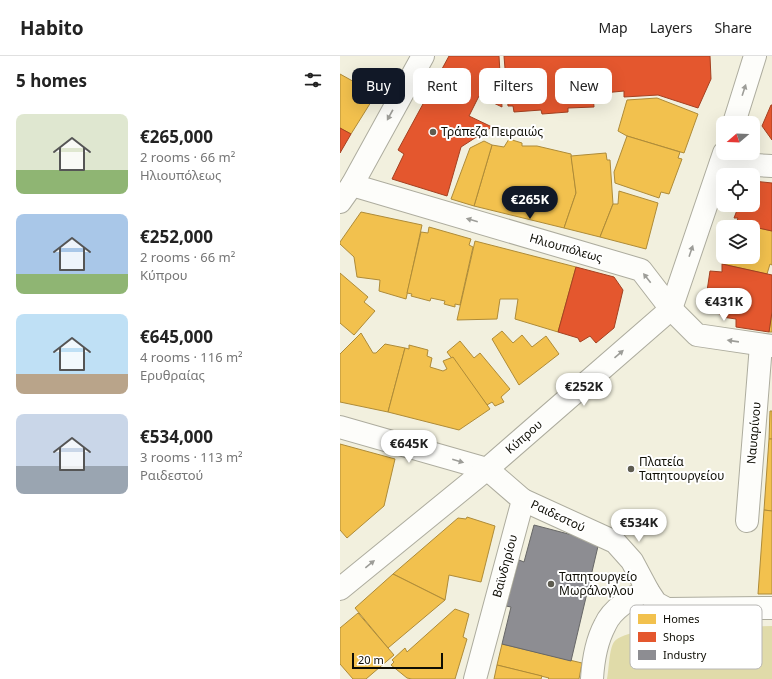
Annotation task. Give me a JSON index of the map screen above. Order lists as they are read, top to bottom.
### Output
{
  "streets": {
    "street": [
      "Ηλιουπόλεως",
      "Ναυαρίνου",
      "Κύπρου",
      "Ραιδεστού",
      "Βαϊνδηρίου"
    ]
  },
  "crossings": [
    ["Ηλιουπόλεως", "Ναυαρίνου"],
    ["Ηλιουπόλεως", "Κύπρου"],
    ["Ραιδεστού", "Βαϊνδηρίου"]
  ],
  "one_way": ["Ηλιουπόλεως", "Κύπρου"],
  "places": ["Τράπεζα Πειραιώς", "Πλατεία Ταπητουργείου", "Ταπητουργείο Μωράλογλου"],
  "legend": ["Homes", "Shops", "Industry"],
  "scale_bar": "20 m",
  "north": "left",
  "page": {
    "header": "Habito",
    "nav": ["Map", "Layers", "Share"],
    "heading": "5 homes",
    "chip": [
      "Buy",
      "Rent",
      "Filters",
      "New"
    ],
    "list": [
      {
        "name": "€265,000",
        "note": "2 rooms · 66 m² · Ηλιουπόλεως"
      },
      {
        "name": "€252,000",
        "note": "2 rooms · 66 m² · Κύπρου"
      },
      {
        "name": "€645,000",
        "note": "4 rooms · 116 m² · Ερυθραίας"
      },
      {
        "name": "€534,000",
        "note": "3 rooms · 113 m² · Ραιδεστού"
      }
    ],
    "price": [
      "€265K",
      "€431K",
      "€252K",
      "€645K",
      "€534K"
    ],
    "scale": "20 m"
  }
}
